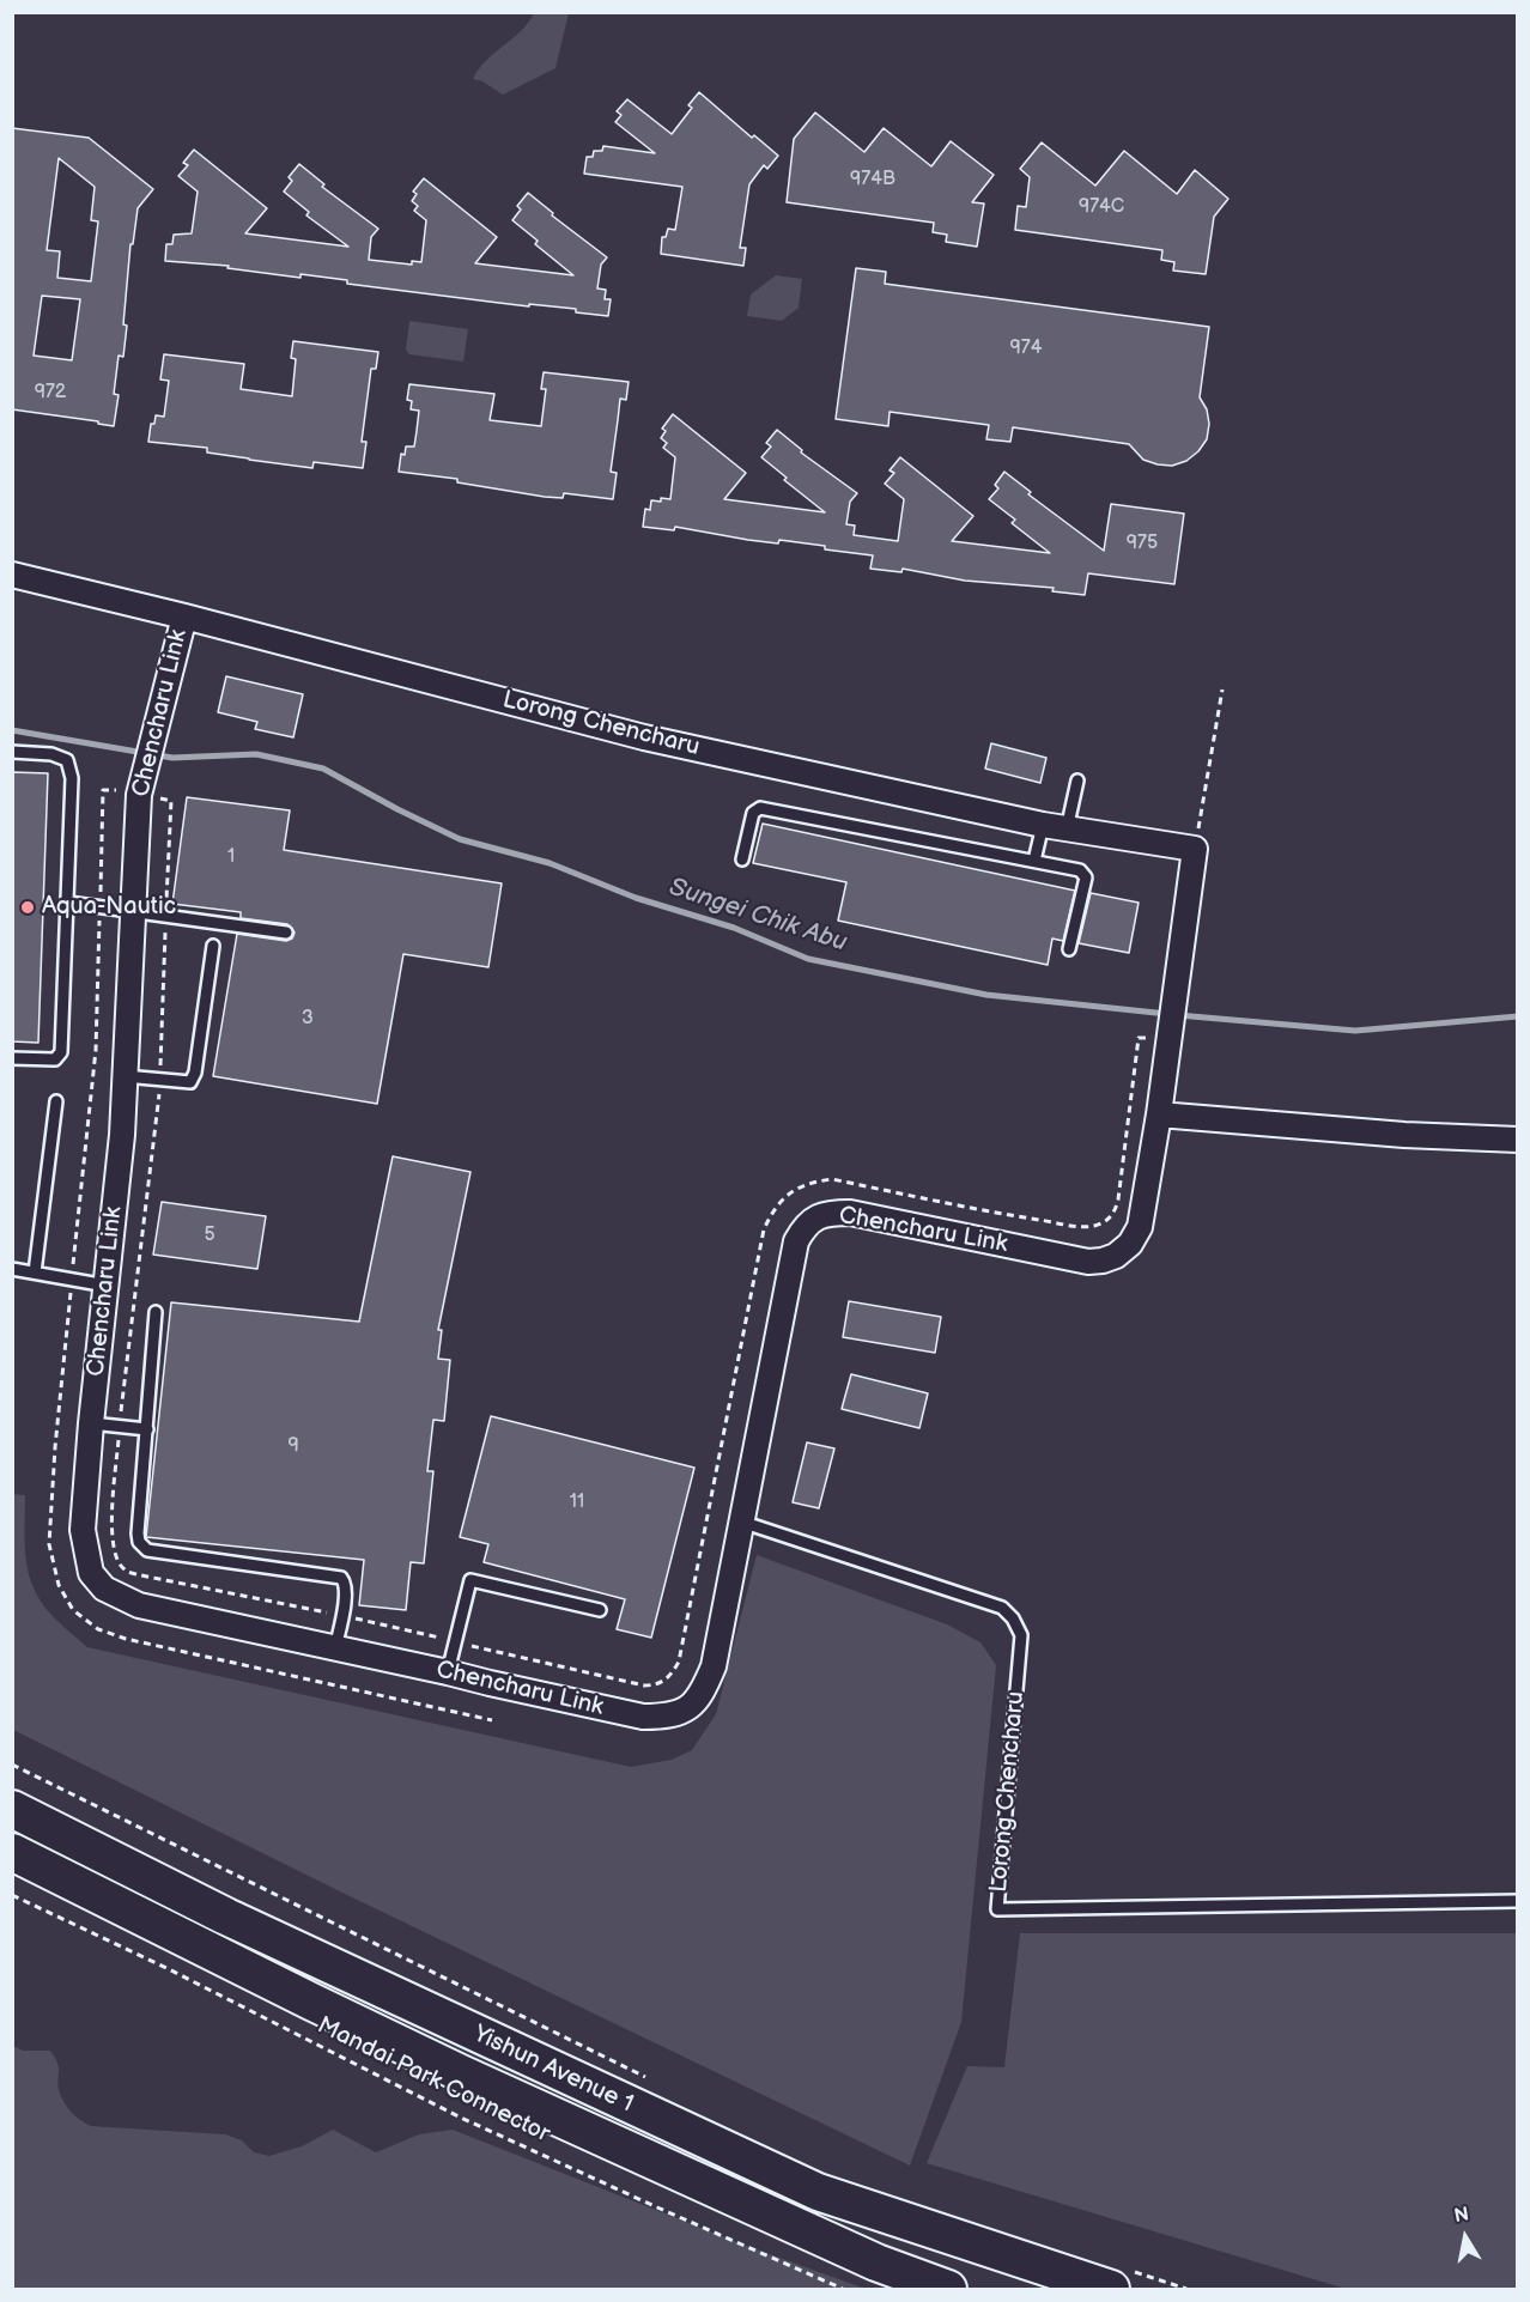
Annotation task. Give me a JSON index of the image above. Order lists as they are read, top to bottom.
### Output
{
  "streets": {
    "main road": ["Yishun Avenue 1"],
    "street": ["Chencharu Link", "Lorong Chencharu"],
    "path": ["Mandai Park Connector"]
  },
  "crossings": [
    ["Chencharu Link", "Lorong Chencharu"]
  ],
  "water": ["Sungei Chik Abu"],
  "places": ["Aqua-Nautic"],
  "house_numbers": [
    "974B",
    "974C",
    "974",
    "972",
    "975",
    "1",
    "3",
    "5",
    "9",
    "11"
  ],
  "north": "top"
}
